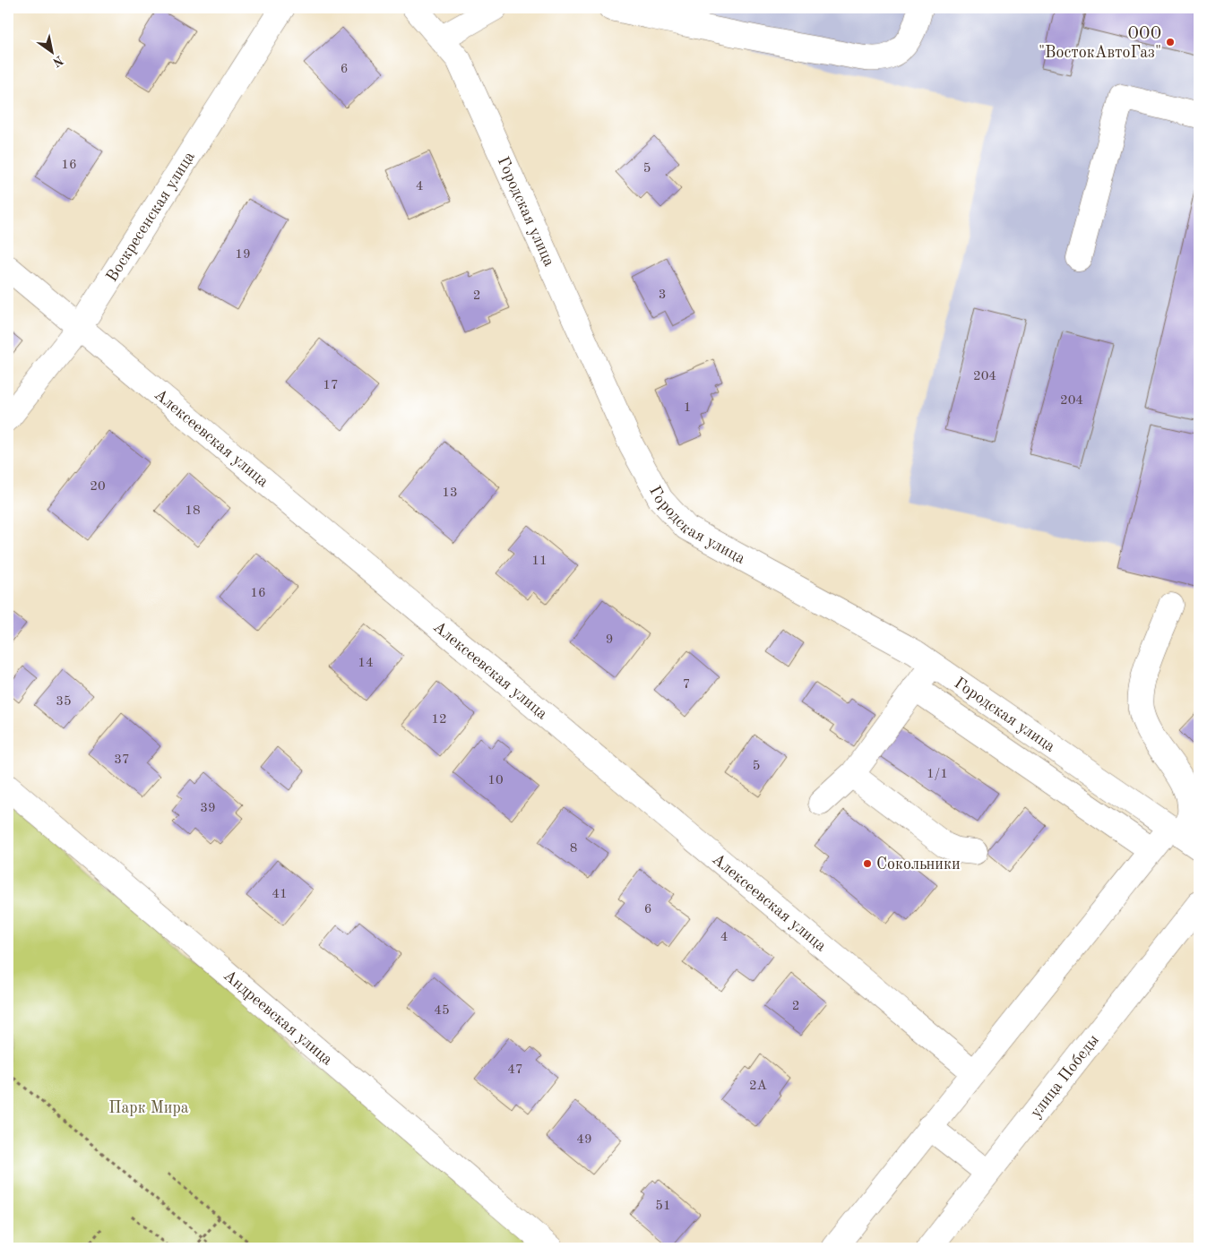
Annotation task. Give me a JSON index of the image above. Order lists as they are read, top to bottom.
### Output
{
  "streets": {
    "street": [
      "Городская улица",
      "Воскресенская улица",
      "Алексеевская улица",
      "Андреевская улица",
      "улица Победы"
    ]
  },
  "crossings": [
    ["Воскресенская улица", "Алексеевская улица"]
  ],
  "parks": ["Парк Мира"],
  "places": ["ООО \"ВостокАвтоГаз\"", "Сокольники"],
  "house_numbers": [
    "6",
    "16",
    "5",
    "4",
    "19",
    "3",
    "2",
    "204",
    "17",
    "204",
    "1",
    "20",
    "13",
    "18",
    "11",
    "16",
    "9",
    "14",
    "7",
    "35",
    "12",
    "37",
    "5",
    "1/1",
    "10",
    "39",
    "8",
    "41",
    "6",
    "4",
    "2",
    "45",
    "47",
    "2А",
    "49",
    "51"
  ],
  "north": "bottom right"
}
